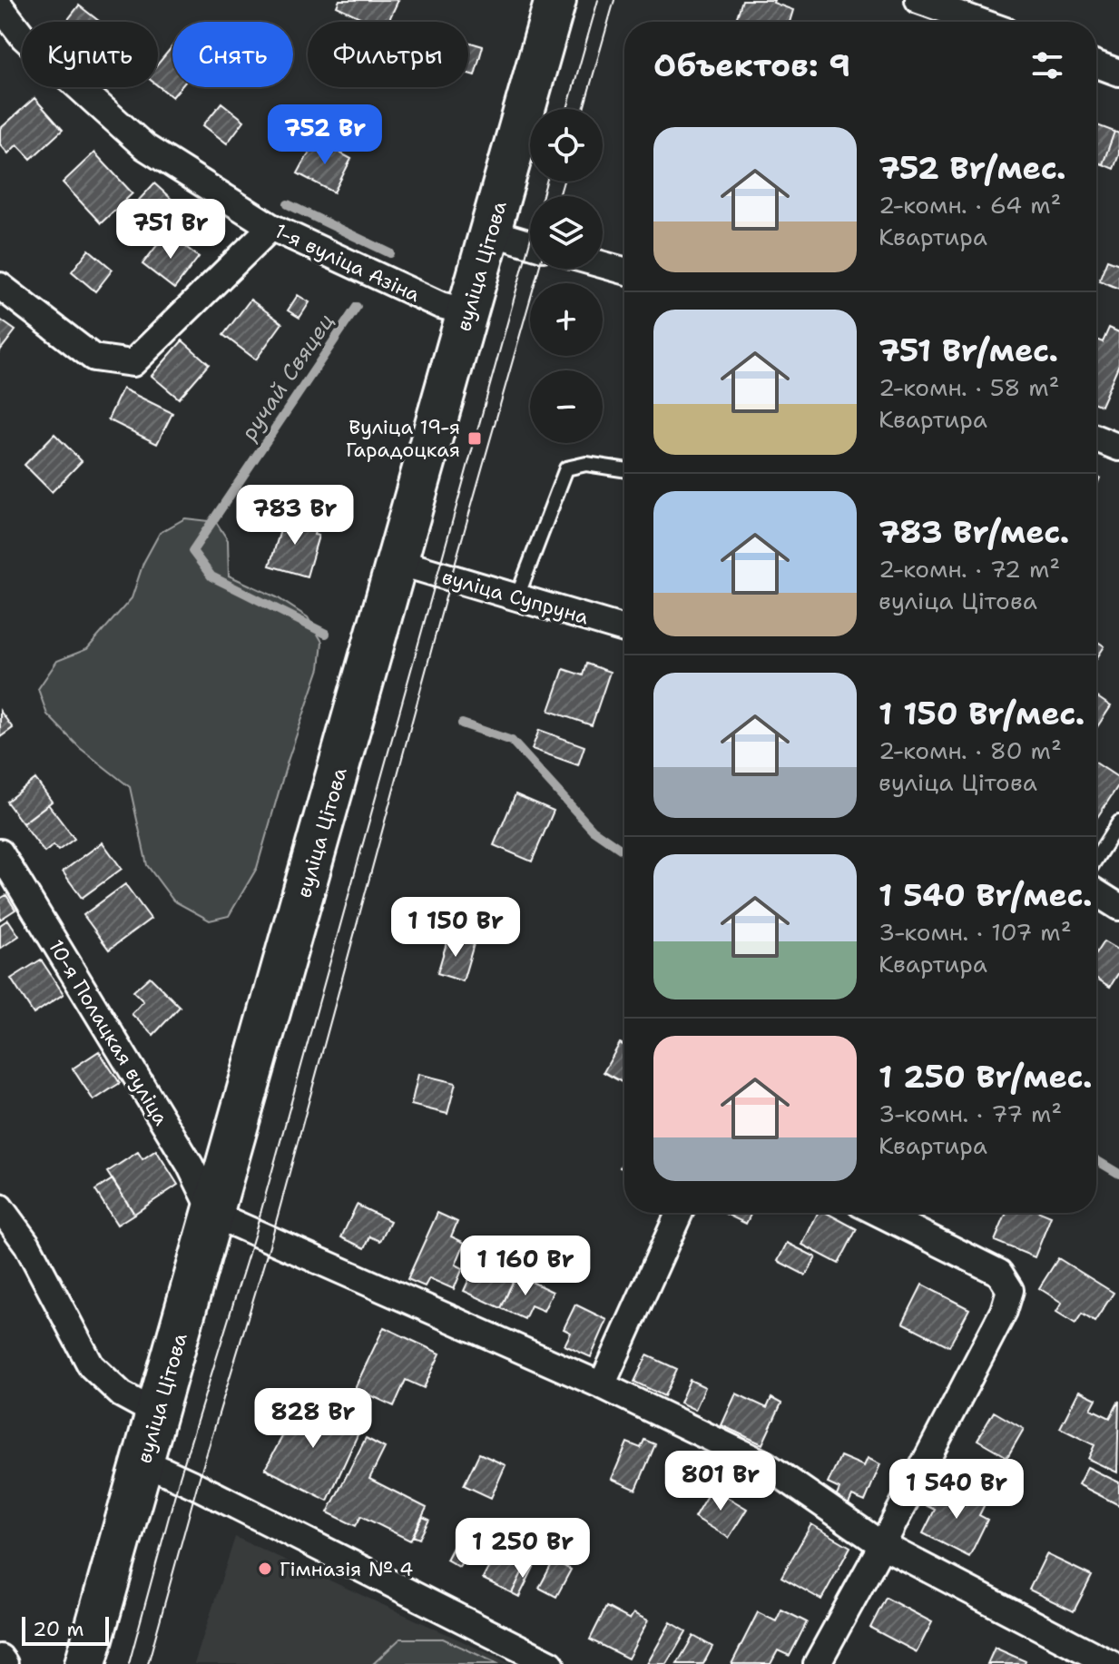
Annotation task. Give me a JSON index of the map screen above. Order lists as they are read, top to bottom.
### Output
{
  "streets": {
    "main road": ["вуліца Цітова"],
    "street": ["1-я вуліца Азіна", "вуліца Супруна", "10-я Полацкая вуліца"]
  },
  "crossings": [
    ["1-я вуліца Азіна", "вуліца Цітова"],
    ["вуліца Цітова", "вуліца Супруна"],
    ["вуліца Цітова", "10-я Полацкая вуліца"]
  ],
  "water": ["ручай Свяцец"],
  "places": {
    "transit": ["Вуліца 19-я Гарадоцкая"],
    "other": ["Гімназія № 4"]
  },
  "scale_bar": "20 m",
  "page": {
    "chip": ["Купить", "Снять", "Фильтры"],
    "heading": "Объектов: 9",
    "price": [
      "752 Br",
      "751 Br",
      "783 Br",
      "1 150 Br",
      "1 160 Br",
      "828 Br",
      "801 Br",
      "1 540 Br",
      "1 250 Br"
    ],
    "map_buttons": ["+", "−"],
    "list": [
      {
        "name": "752 Br/мес.",
        "note": "2-комн. · 64 m² · Квартира"
      },
      {
        "name": "751 Br/мес.",
        "note": "2-комн. · 58 m² · Квартира"
      },
      {
        "name": "783 Br/мес.",
        "note": "2-комн. · 72 m² · вуліца Цітова"
      },
      {
        "name": "1 150 Br/мес.",
        "note": "2-комн. · 80 m² · вуліца Цітова"
      },
      {
        "name": "1 540 Br/мес.",
        "note": "3-комн. · 107 m² · Квартира"
      },
      {
        "name": "1 250 Br/мес.",
        "note": "3-комн. · 77 m² · Квартира"
      }
    ],
    "scale": "20 m"
  }
}
